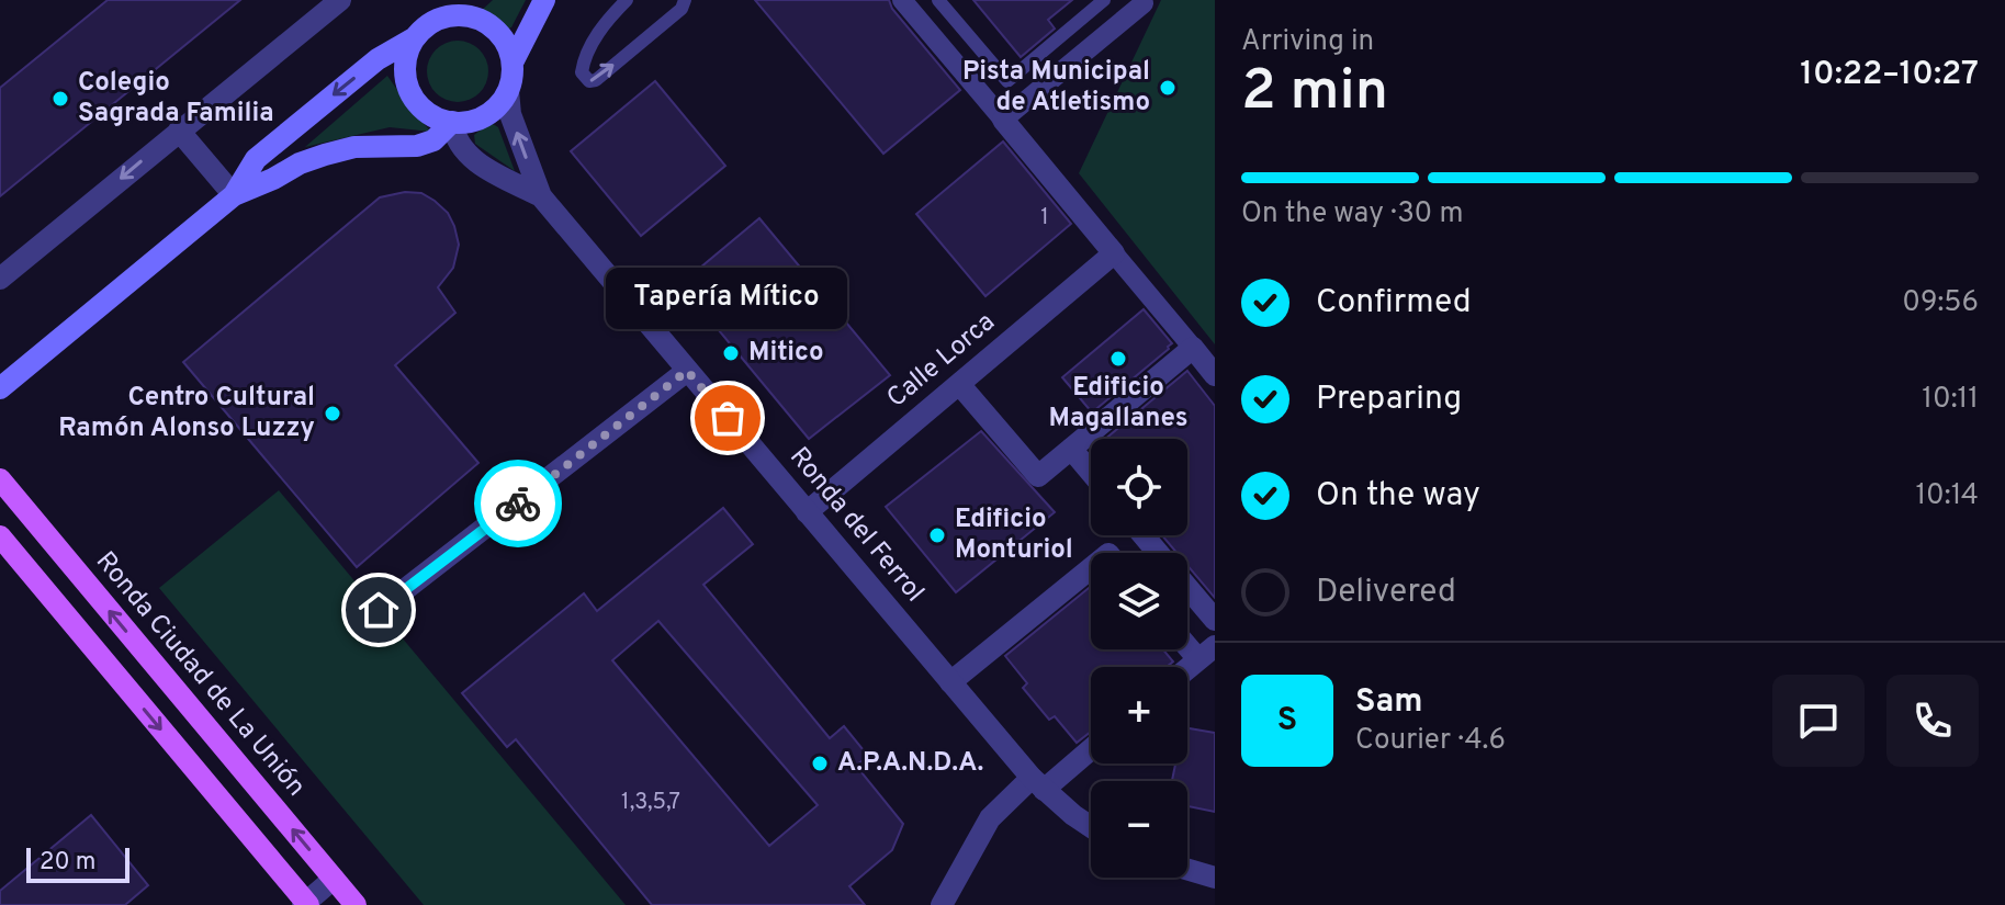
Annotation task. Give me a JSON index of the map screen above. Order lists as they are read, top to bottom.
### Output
{
  "streets": {
    "main road": ["Ronda Ciudad de La Unión"],
    "street": ["Calle Lorca", "Ronda del Ferrol"]
  },
  "crossings": [
    ["Calle Lorca", "Ronda del Ferrol"]
  ],
  "places": [
    "Pista Municipal de Atletismo",
    "Colegio Sagrada Familia",
    "Mitico",
    "Edificio Magallanes",
    "Centro Cultural Ramón Alonso Luzzy",
    "Tapería Mítico",
    "Edificio Monturiol",
    "A.P.A.N.D.A."
  ],
  "house_numbers": ["1", "1,3,5,7"],
  "scale_bar": "20 m",
  "page": {
    "heading": ["2 min", "Arriving in", "10:22–10:27"],
    "panel": ["Sam", "Courier · 4.6"],
    "bar": "On the way · 30 m",
    "list": [
      ["Confirmed", "09:56"],
      ["Preparing", "10:11"],
      ["On the way", "10:14"],
      "Delivered"
    ],
    "bubble": "Tapería Mítico",
    "map_buttons": ["+", "−"],
    "round": "S",
    "scale": "20 m"
  }
}
